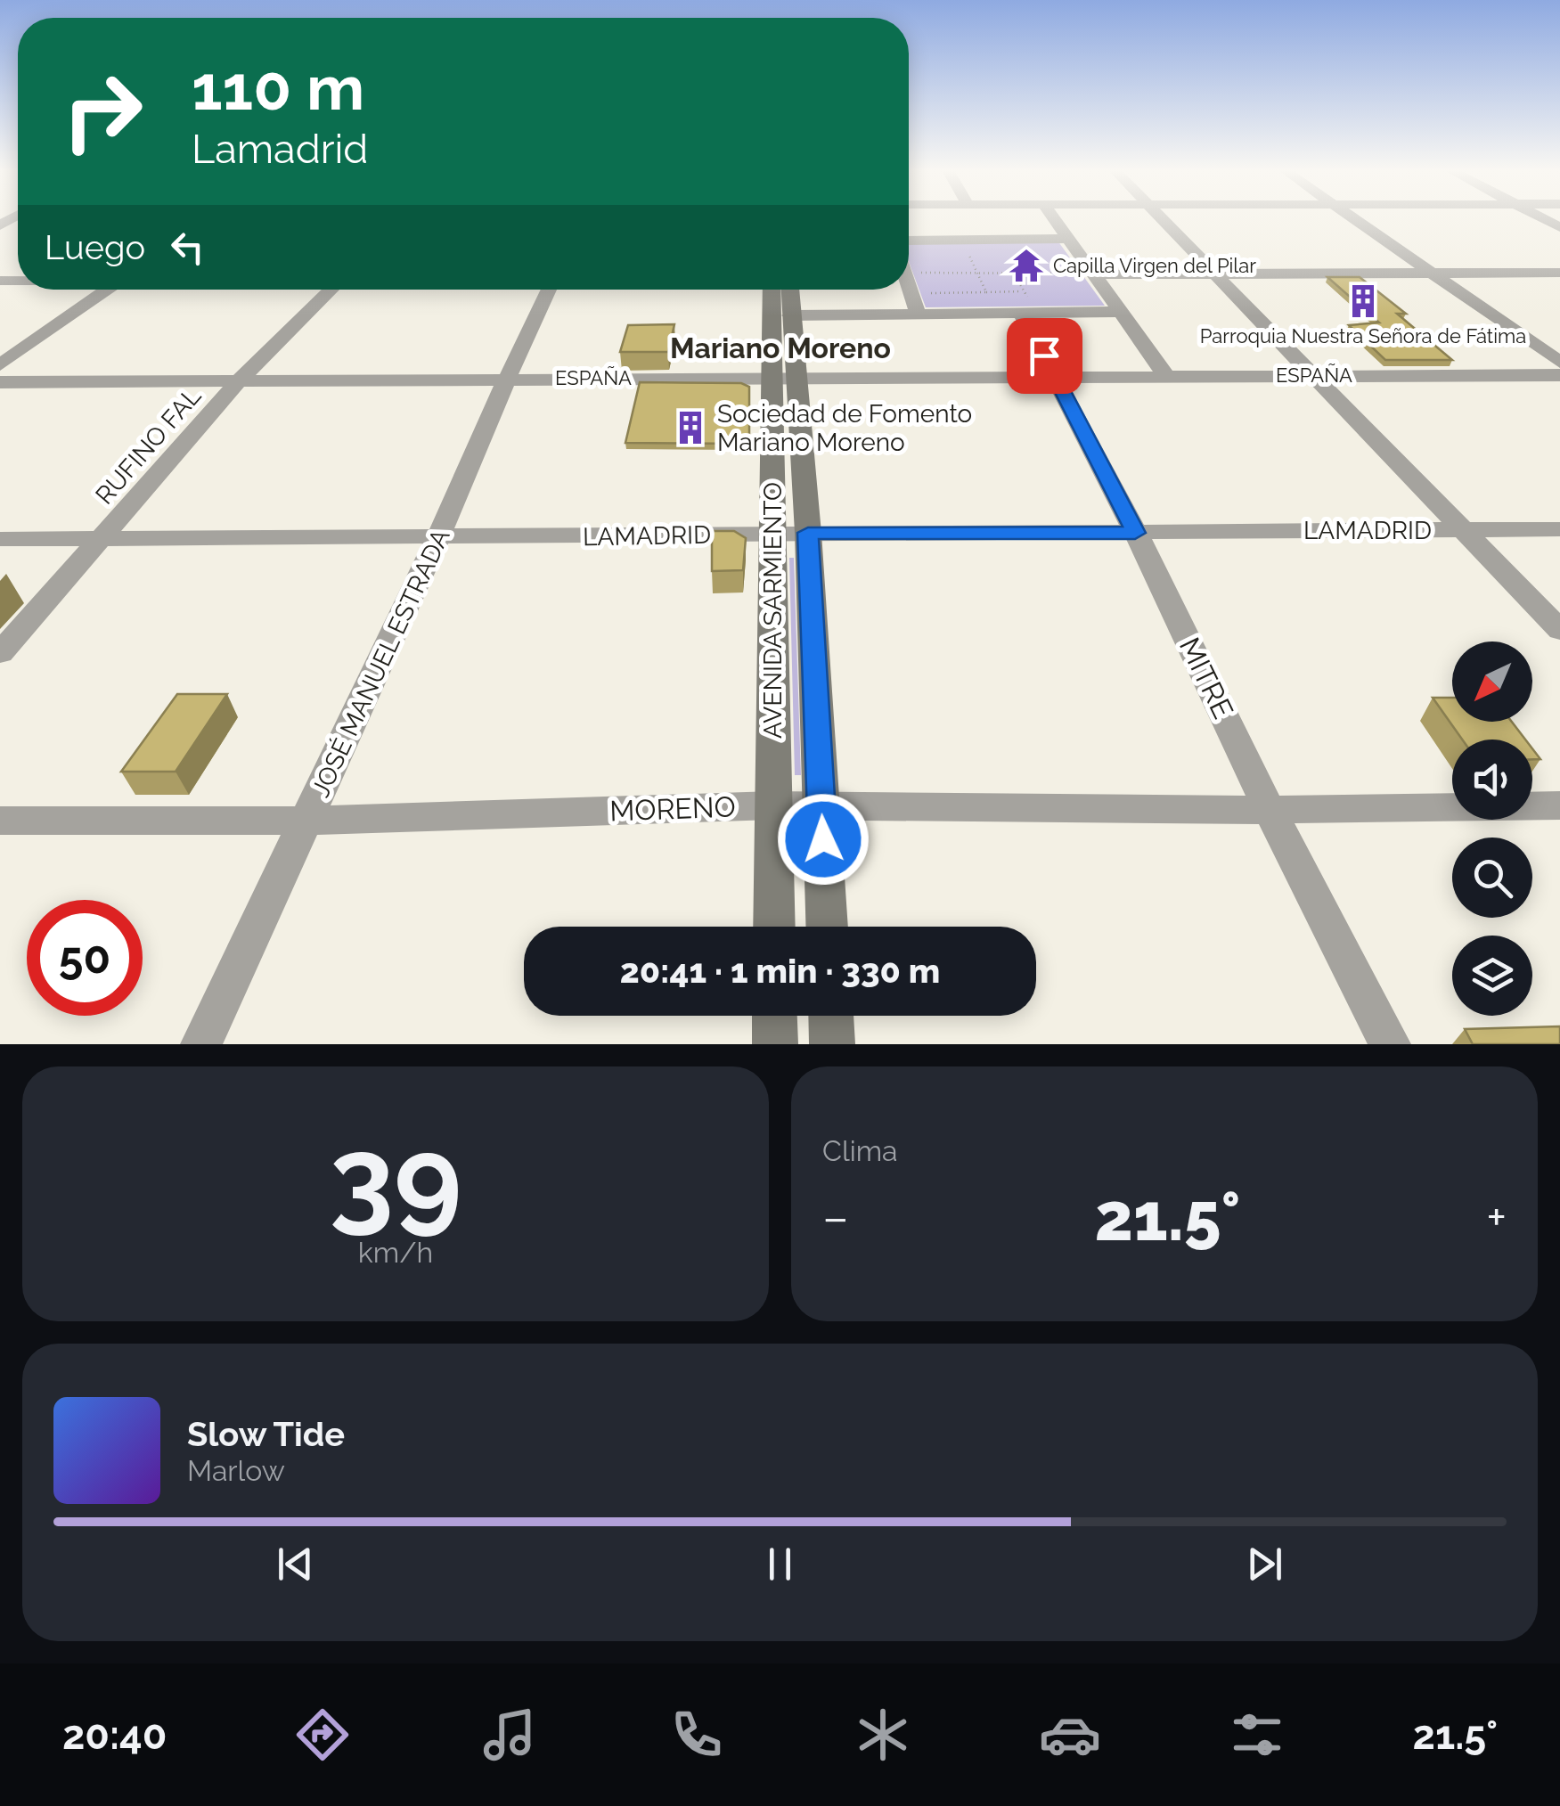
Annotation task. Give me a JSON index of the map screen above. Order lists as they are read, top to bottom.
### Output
{
  "streets": {
    "main road": ["AVENIDA SARMIENTO"],
    "street": [
      "ESPAÑA",
      "RUFINO FAL",
      "LAMADRID",
      "JOSÉ MANUEL ESTRADA",
      "MITRE",
      "MORENO"
    ]
  },
  "crossings": [
    ["ESPAÑA", "RUFINO FAL"],
    ["ESPAÑA", "AVENIDA SARMIENTO"],
    ["ESPAÑA", "JOSÉ MANUEL ESTRADA"],
    ["ESPAÑA", "MITRE"],
    ["RUFINO FAL", "LAMADRID"],
    ["LAMADRID", "AVENIDA SARMIENTO"],
    ["LAMADRID", "JOSÉ MANUEL ESTRADA"],
    ["LAMADRID", "MITRE"],
    ["AVENIDA SARMIENTO", "MORENO"],
    ["JOSÉ MANUEL ESTRADA", "MORENO"],
    ["MITRE", "MORENO"]
  ],
  "districts": ["Mariano Moreno"],
  "places": {
    "temple": ["Capilla Virgen del Pilar"],
    "building": ["Parroquia Nuestra Señora de Fátima", "Sociedad de Fomento Mariano Moreno"]
  },
  "north": "bottom left",
  "page": {
    "turn": ["110 m", "Lamadrid"],
    "then": "Luego",
    "limit": "50",
    "trip": "20:41 · 1 min · 330 m",
    "tile": [
      ["39", "km/h"],
      "Clima"
    ],
    "heat": ["−", "21.5°", "+"],
    "song": ["Slow Tide", "Marlow"],
    "tabs": ["20:40", "21.5°"]
  }
}
